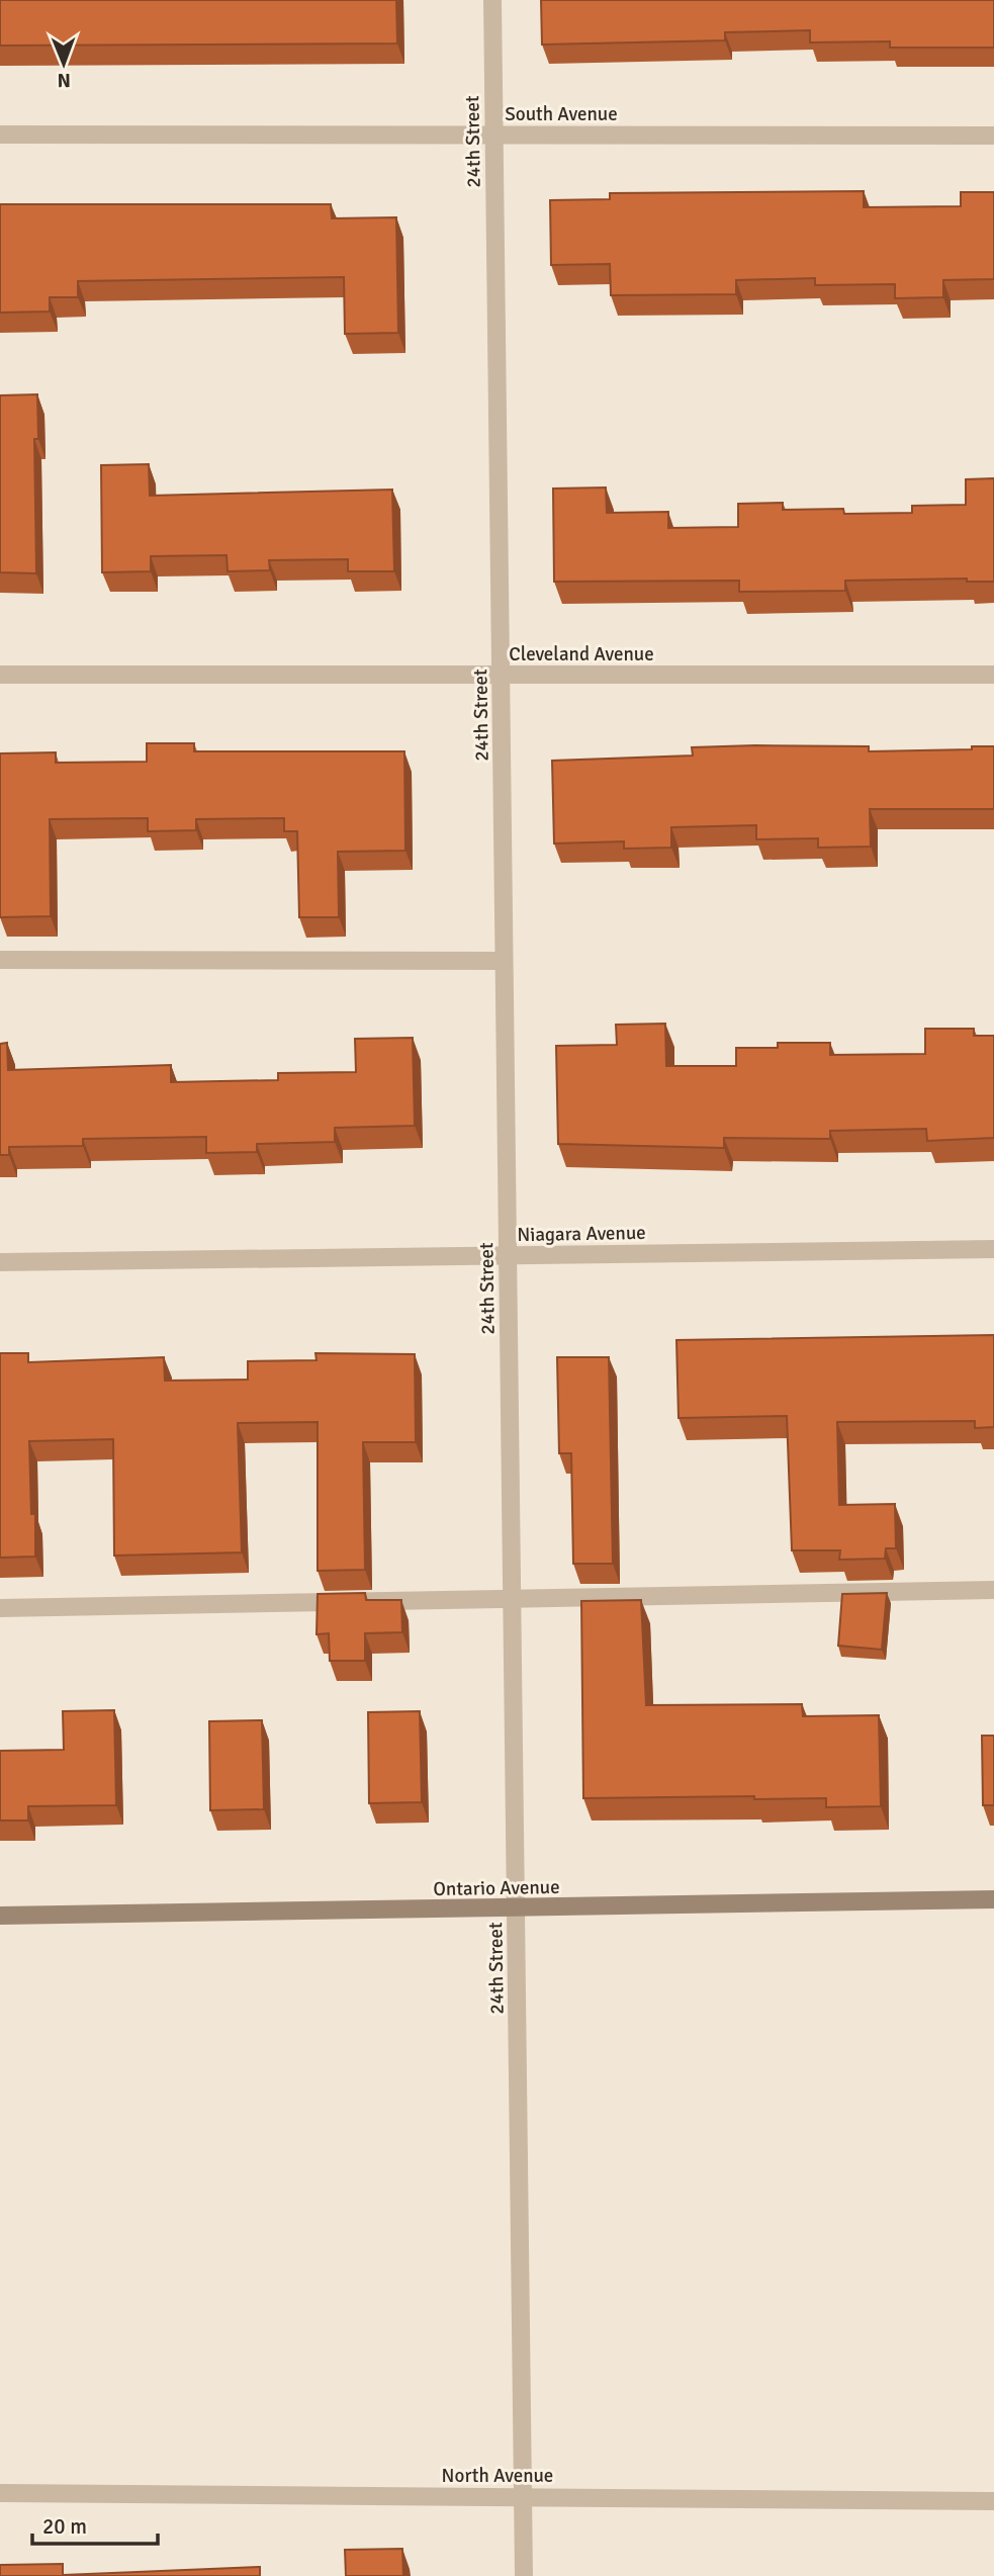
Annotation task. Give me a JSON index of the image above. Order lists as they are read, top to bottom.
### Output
{
  "streets": {
    "main road": ["Ontario Avenue"],
    "street": [
      "South Avenue",
      "24th Street",
      "Cleveland Avenue",
      "Niagara Avenue",
      "North Avenue"
    ]
  },
  "crossings": [
    ["South Avenue", "24th Street"],
    ["24th Street", "Cleveland Avenue"],
    ["24th Street", "Niagara Avenue"],
    ["24th Street", "Ontario Avenue"],
    ["24th Street", "North Avenue"]
  ],
  "scale_bar": "20 m",
  "north": "bottom"
}
